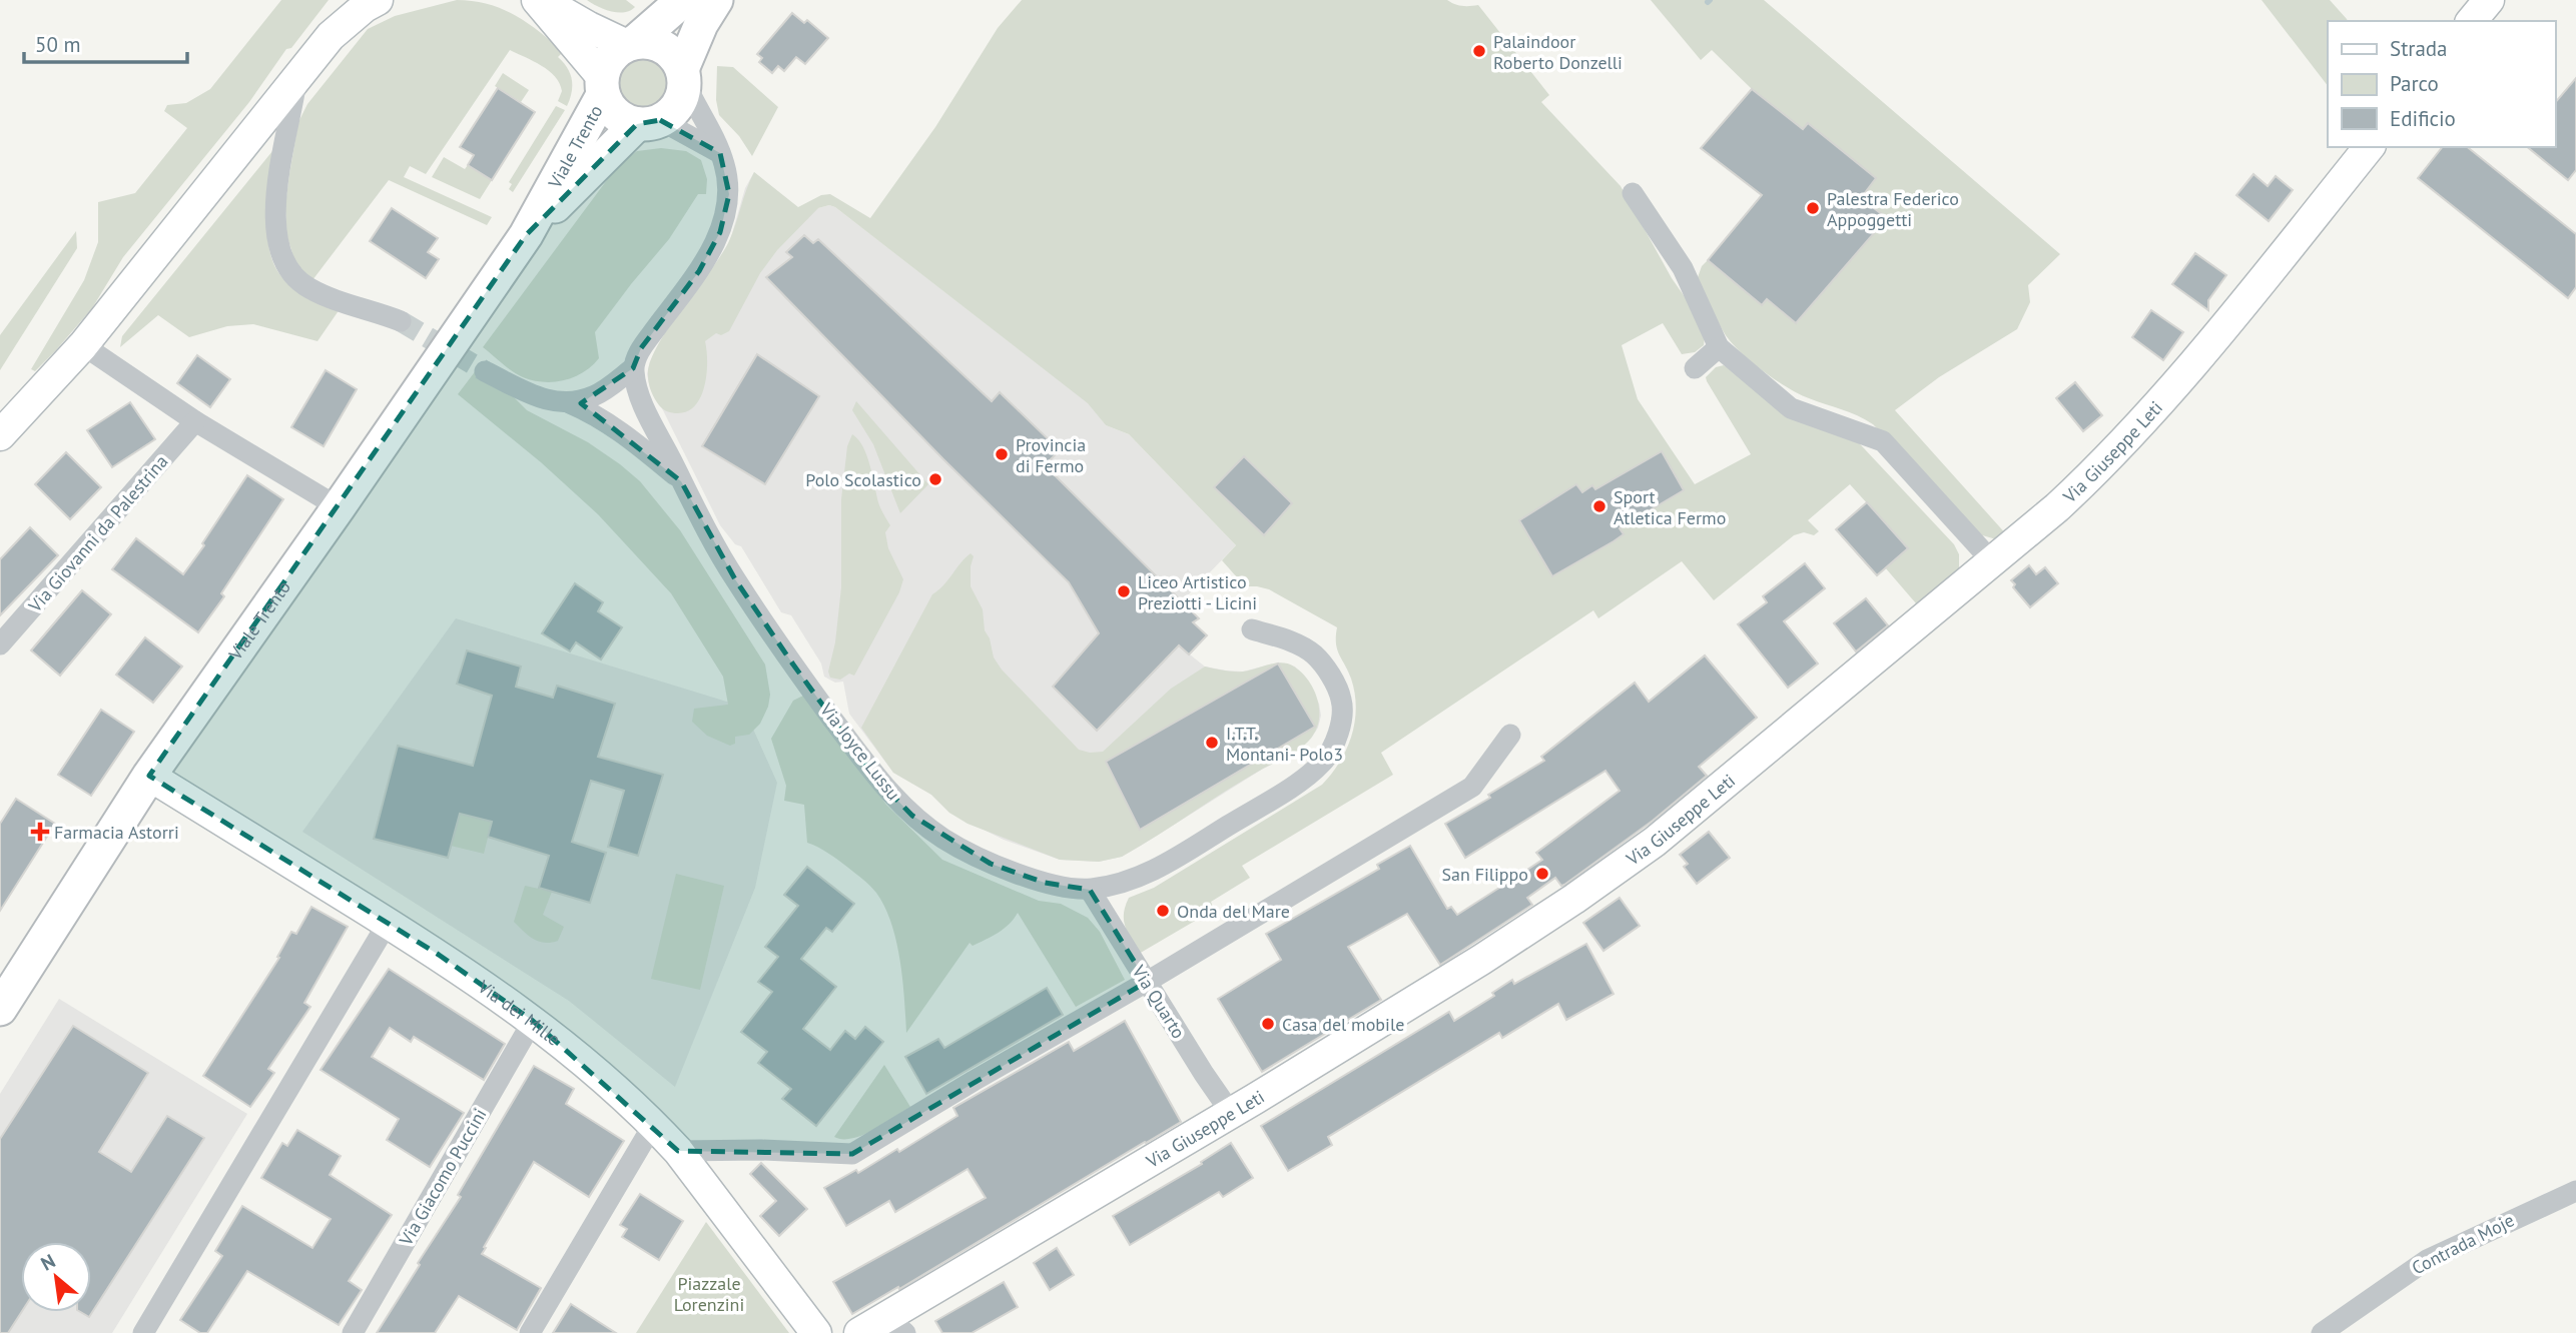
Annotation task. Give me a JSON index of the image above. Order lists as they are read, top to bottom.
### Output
{
  "streets": {
    "main road": ["Viale Trento", "Via Giuseppe Leti", "Via dei Mille"],
    "street": [
      "Via Giovanni da Palestrina",
      "Via Joyce Lussu",
      "Via Quarto",
      "Via Giacomo Puccini",
      "Contrada Moje"
    ]
  },
  "crossings": [
    ["Viale Trento", "Via dei Mille"],
    ["Via Giuseppe Leti", "Via Quarto"],
    ["Via Joyce Lussu", "Via Quarto"],
    ["Via dei Mille", "Via Giacomo Puccini"]
  ],
  "parks": ["Piazzale Lorenzini"],
  "places": {
    "other": [
      "Palaindoor Roberto Donzelli",
      "Palestra Federico Appoggetti",
      "Provincia di Fermo",
      "Polo Scolastico",
      "Sport Atletica Fermo",
      "Liceo Artistico Preziotti - Licini",
      "I.T.T. Montani- Polo3",
      "San Filippo",
      "Onda del Mare",
      "Casa del mobile"
    ],
    "health": ["Farmacia Astorri"]
  },
  "legend": ["Strada", "Parco", "Edificio"],
  "scale_bar": "50 m",
  "north": "top left"
}
